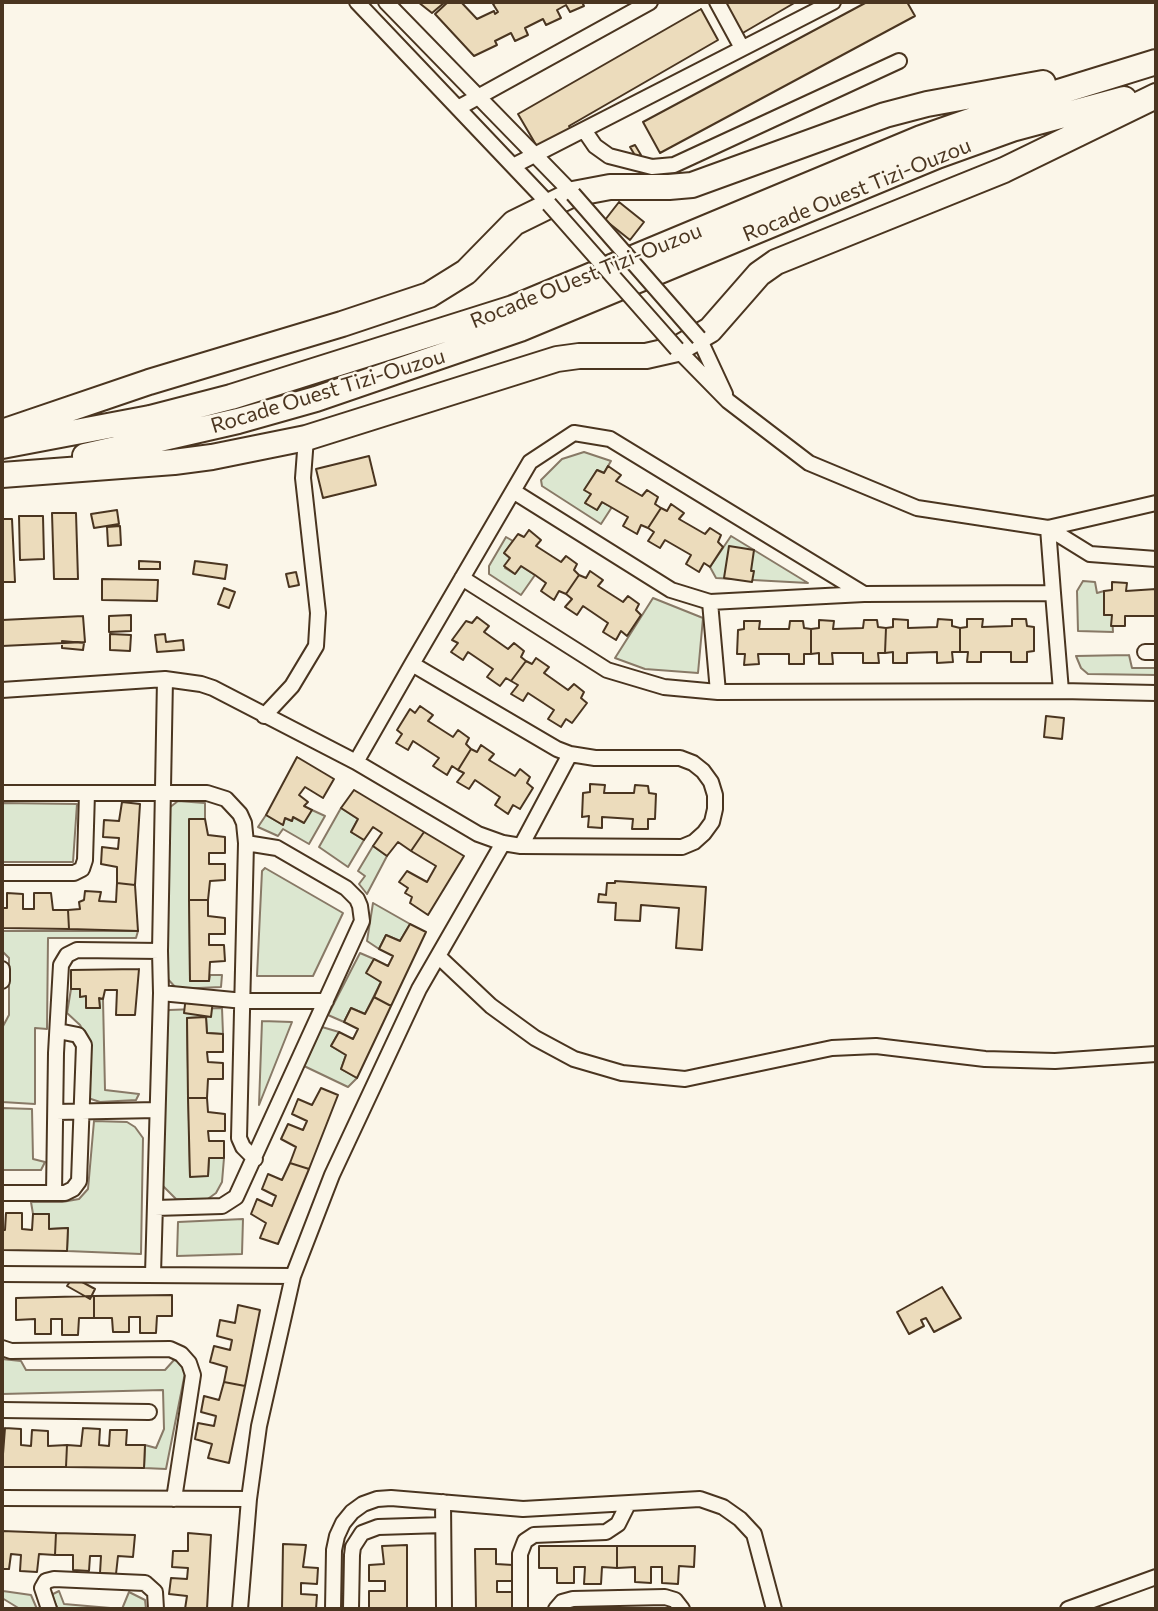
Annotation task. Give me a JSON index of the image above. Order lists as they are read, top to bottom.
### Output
{
  "streets": {
    "highway": ["Rocade Ouest Tizi-Ouzou", "Rocade OUest Tizi-Ouzou"]
  }
}
